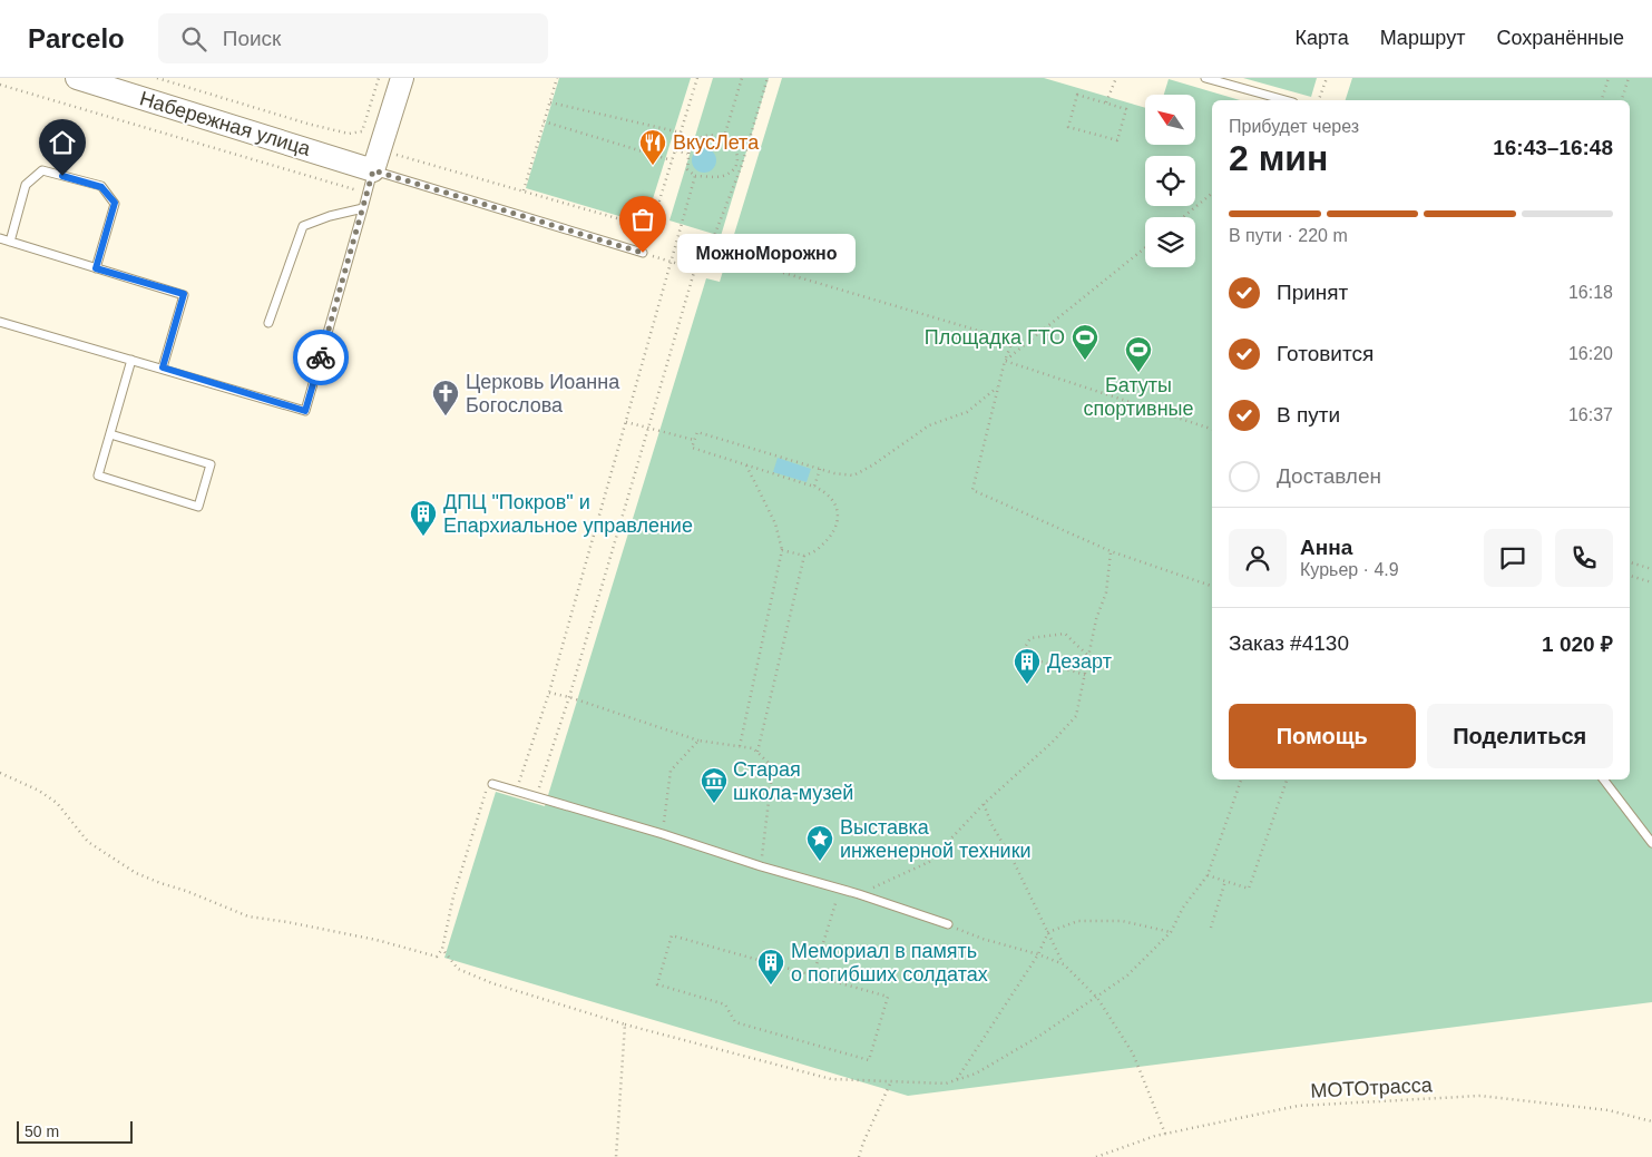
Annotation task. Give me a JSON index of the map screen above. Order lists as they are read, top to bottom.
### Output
{
  "streets": {
    "street": ["Набережная улица"],
    "path": ["МОТОтрасса"]
  },
  "places": {
    "restaurant": ["ВкусЛета"],
    "other": ["МожноМорожно"],
    "sports": ["Площадка ГТО", "Батуты спортивные"],
    "church": ["Церковь Иоанна Богослова"],
    "building": ["ДПЦ \"Покров\" и Епархиальное управление", "Дезарт", "Мемориал в память о погибших солдатах"],
    "museum": ["Старая школа-музей"],
    "place": ["Выставка инженерной техники"]
  },
  "scale_bar": "50 m",
  "north": "top left",
  "page": {
    "header": "Parcelo",
    "search": "Поиск",
    "nav": ["Карта", "Маршрут", "Сохранённые"],
    "heading": ["2 мин", "Прибудет через", "16:43–16:48"],
    "panel": [
      "Анна",
      "Курьер · 4.9",
      "Заказ #4130",
      "1 020 ₽"
    ],
    "bar": "В пути · 220 m",
    "bubble": "МожноМорожно",
    "list": [
      ["Принят", "16:18"],
      ["Готовится", "16:20"],
      ["В пути", "16:37"],
      "Доставлен"
    ],
    "buttons": ["Помощь", "Поделиться"],
    "scale": "50 m"
  }
}
